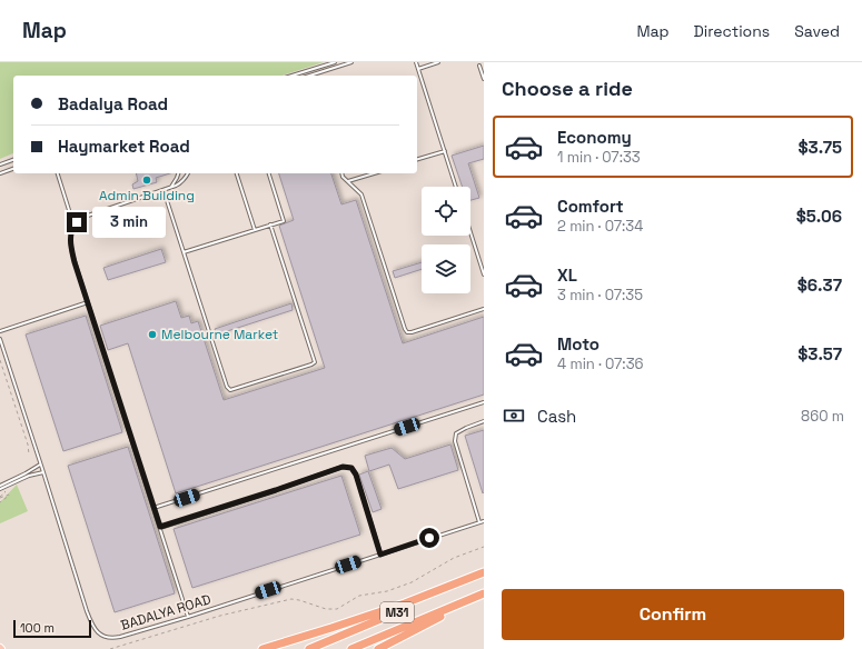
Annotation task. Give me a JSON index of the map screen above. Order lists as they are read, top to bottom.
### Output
{
  "streets": {
    "highway": ["M31"],
    "lane": ["BADALYA ROAD"]
  },
  "places": ["Admin Building", "Melbourne Market"],
  "scale_bar": "100 m",
  "page": {
    "header": "Map",
    "nav": ["Map", "Directions", "Saved"],
    "heading": "Choose a ride",
    "banner": ["Badalya Road", "Haymarket Road"],
    "list": [
      {
        "name": "Economy",
        "note": "1 min · 07:33",
        "value": "$3.75"
      },
      {
        "name": "Comfort",
        "note": "2 min · 07:34",
        "value": "$5.06"
      },
      {
        "name": "XL",
        "note": "3 min · 07:35",
        "value": "$6.37"
      },
      {
        "name": "Moto",
        "note": "4 min · 07:36",
        "value": "$3.57"
      }
    ],
    "bubble": "3 min",
    "pay": ["Cash", "860 m"],
    "buttons": "Confirm",
    "scale": "100 m"
  }
}
